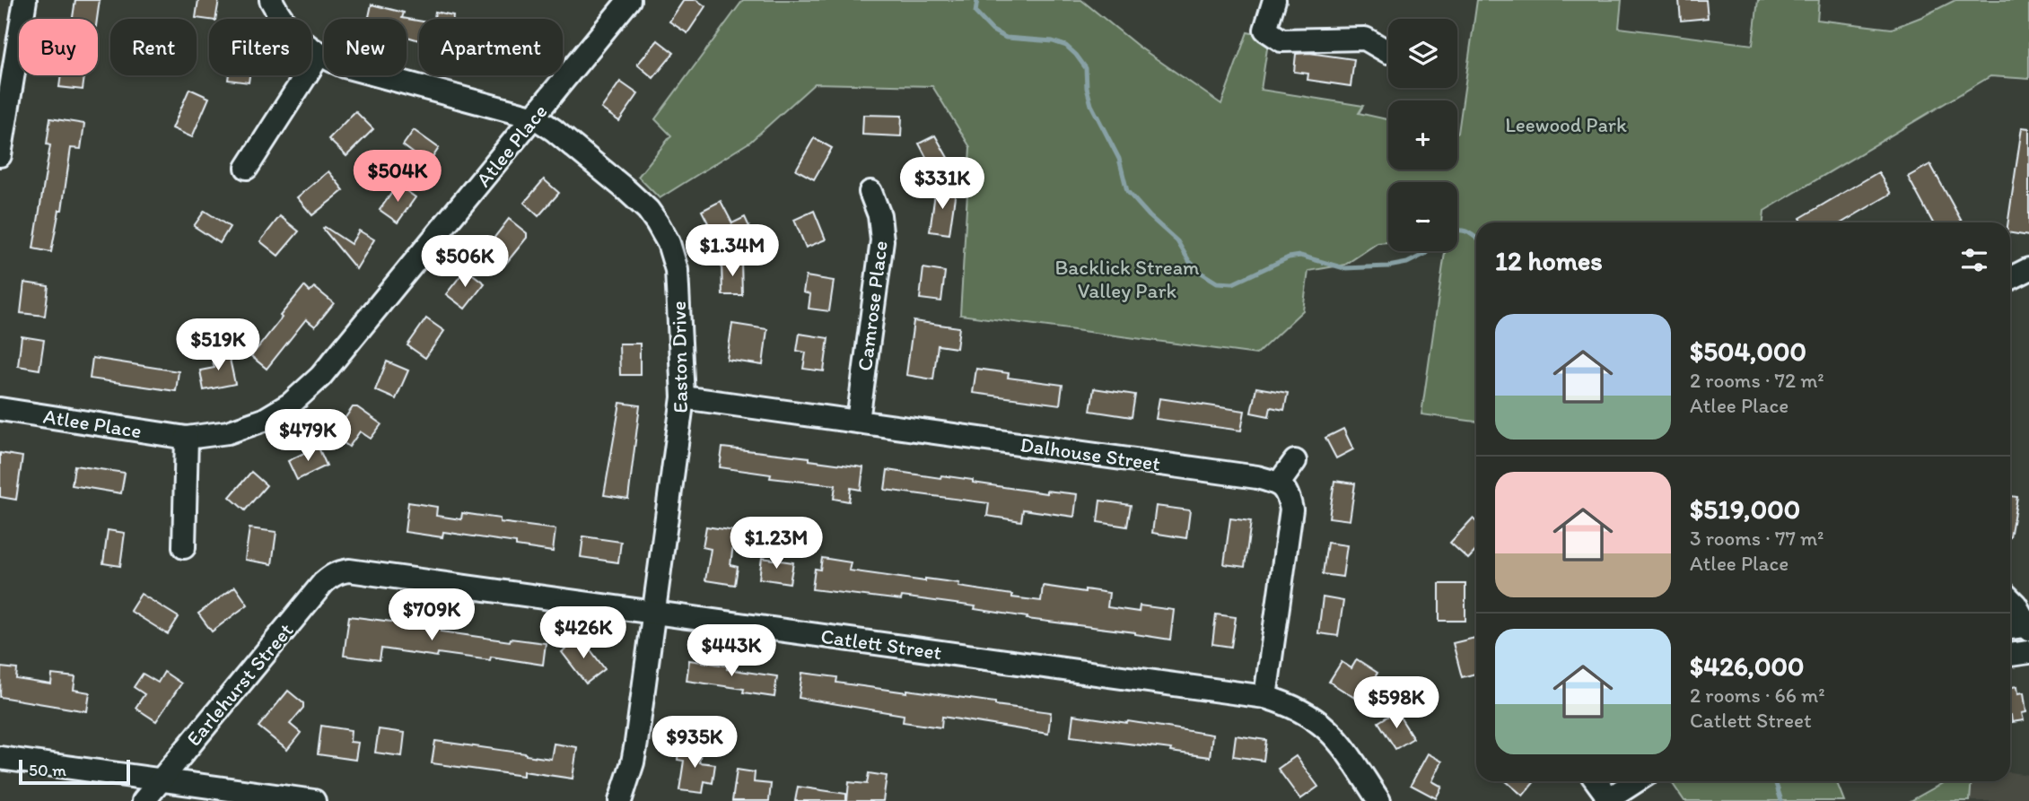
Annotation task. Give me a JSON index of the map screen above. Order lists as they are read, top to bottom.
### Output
{
  "streets": {
    "street": [
      "Atlee Place",
      "Camrose Place",
      "Easton Drive",
      "Dalhouse Street",
      "Catlett Street",
      "Earlehurst Street"
    ]
  },
  "crossings": [
    ["Atlee Place", "Easton Drive"],
    ["Camrose Place", "Dalhouse Street"],
    ["Easton Drive", "Dalhouse Street"],
    ["Easton Drive", "Catlett Street"],
    ["Catlett Street", "Earlehurst Street"]
  ],
  "parks": ["Leewood Park", "Backlick Stream Valley Park"],
  "scale_bar": "50 m",
  "page": {
    "map_buttons": ["+", "−"],
    "chip": [
      "Buy",
      "Rent",
      "Filters",
      "New",
      "Apartment"
    ],
    "price": [
      "$504K",
      "$331K",
      "$1.34M",
      "$506K",
      "$519K",
      "$479K",
      "$1.23M",
      "$709K",
      "$426K",
      "$443K",
      "$598K",
      "$935K"
    ],
    "heading": "12 homes",
    "list": [
      {
        "name": "$504,000",
        "note": "2 rooms · 72 m² · Atlee Place"
      },
      {
        "name": "$519,000",
        "note": "3 rooms · 77 m² · Atlee Place"
      },
      {
        "name": "$426,000",
        "note": "2 rooms · 66 m² · Catlett Street"
      }
    ],
    "scale": "50 m"
  }
}
